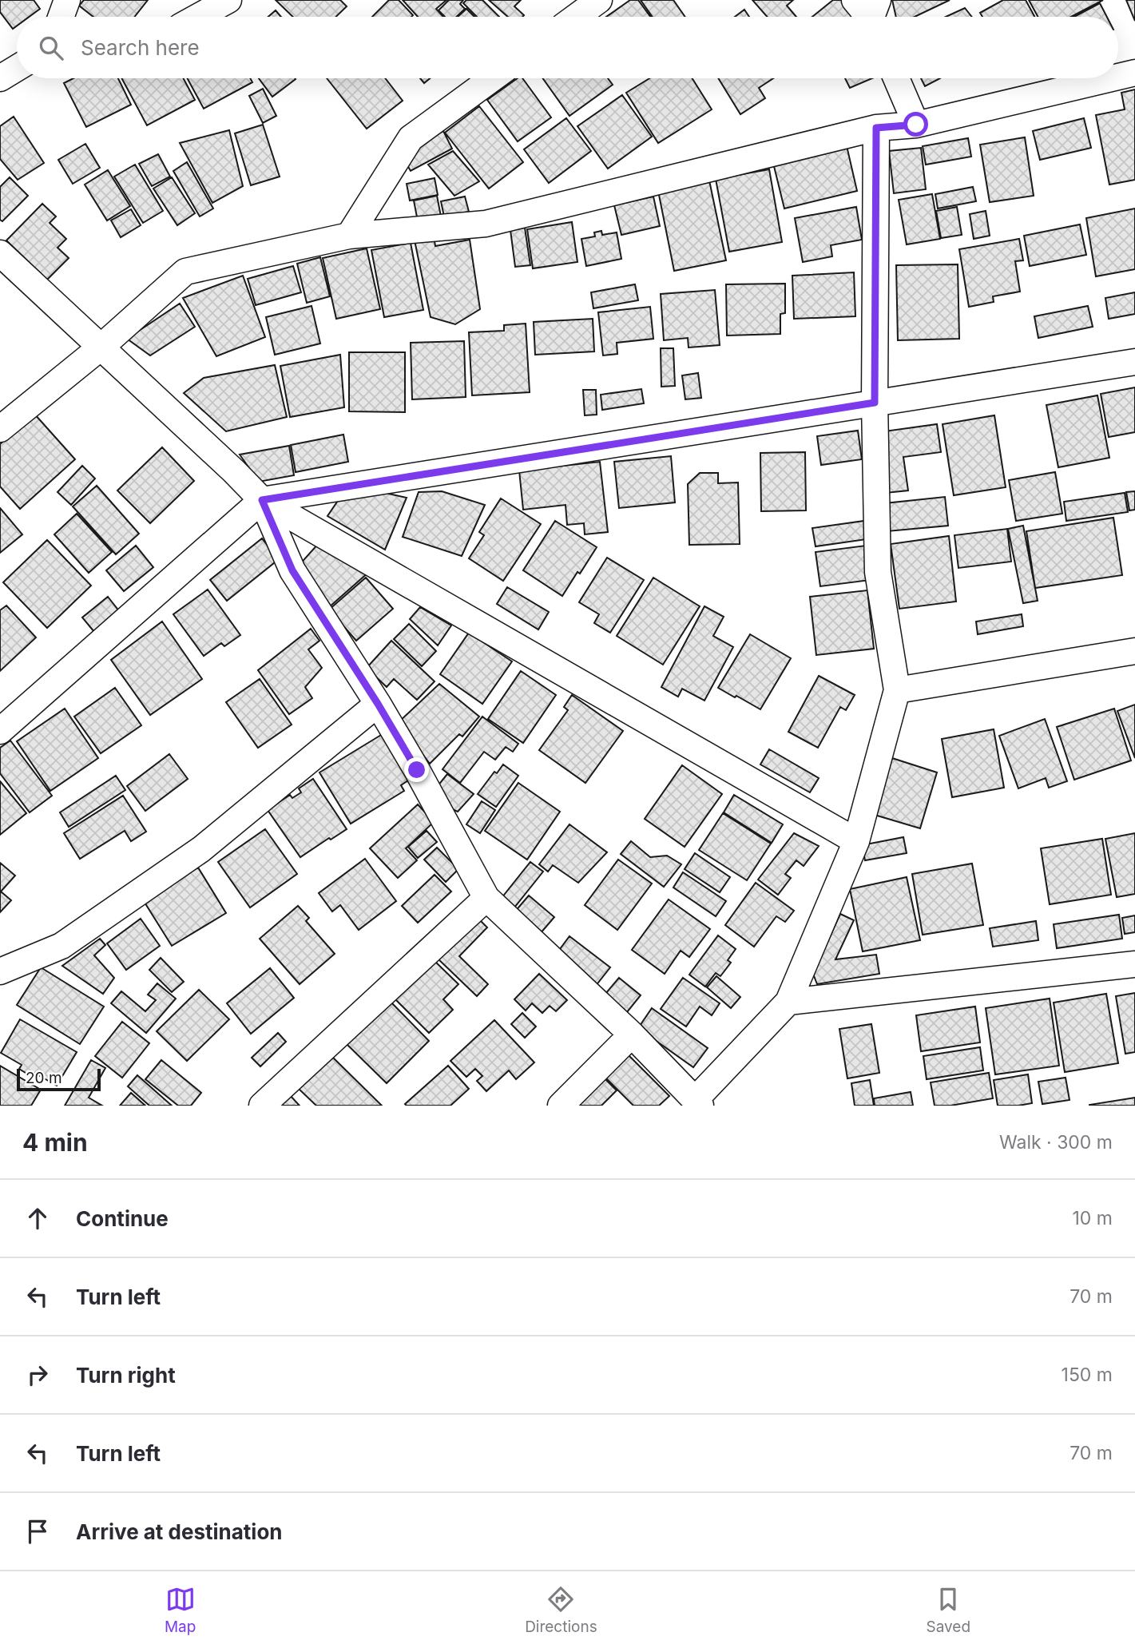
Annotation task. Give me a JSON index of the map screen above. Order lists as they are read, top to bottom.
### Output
{
  "scale_bar": "20 m",
  "page": {
    "search": "Search here",
    "scale": "20 m",
    "heading": ["4 min", "Walk · 300 m"],
    "list": [
      ["Continue", "10 m"],
      ["Turn left", "70 m"],
      ["Turn right", "150 m"],
      ["Turn left", "70 m"],
      "Arrive at destination"
    ],
    "nav": ["Map", "Directions", "Saved"]
  }
}
